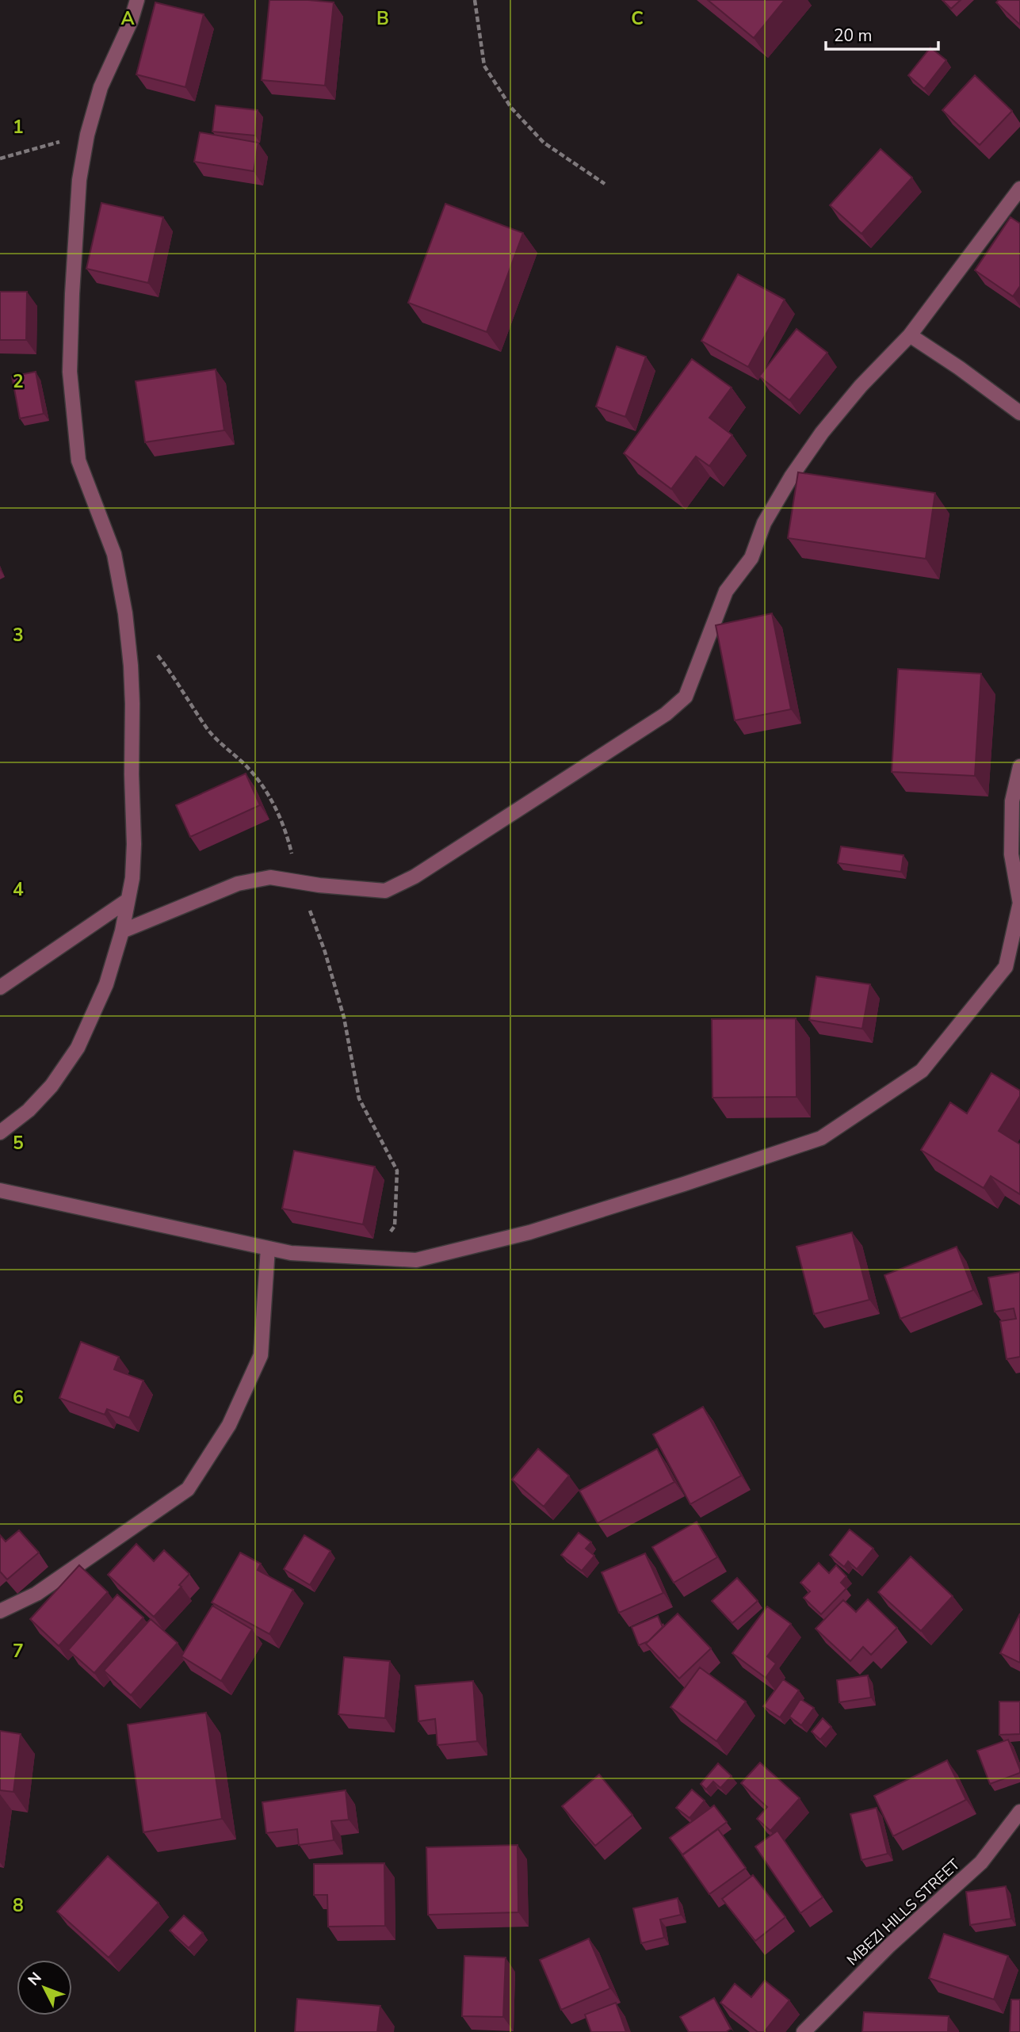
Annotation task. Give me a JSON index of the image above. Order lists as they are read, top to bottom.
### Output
{
  "streets": {
    "street": ["MBEZI HILLS STREET"]
  },
  "scale_bar": "20 m",
  "north": "top left",
  "grid": {
    "columns": ["A", "B", "C"],
    "rows": [
      "1",
      "2",
      "3",
      "4",
      "5",
      "6",
      "7",
      "8"
    ]
  }
}
